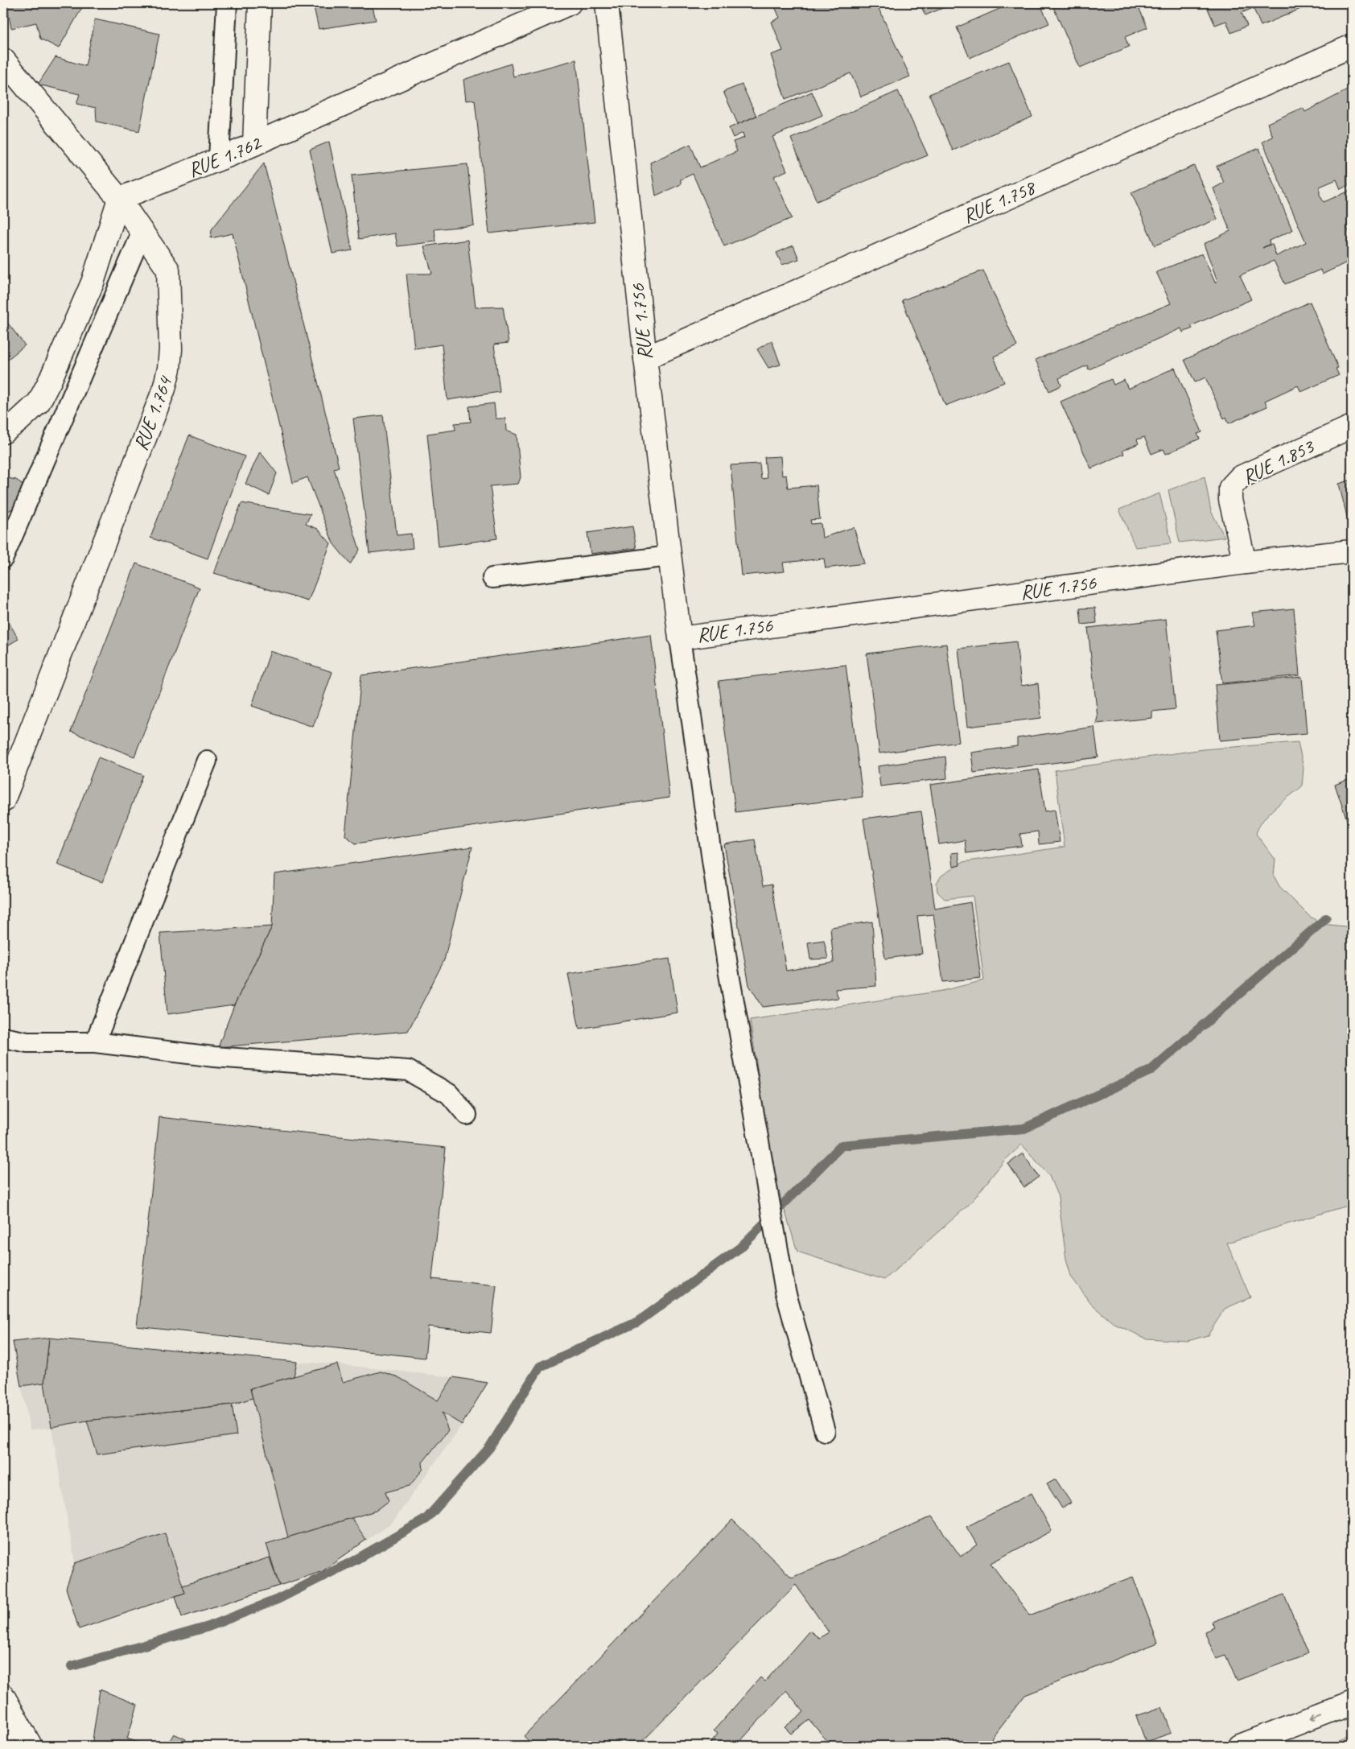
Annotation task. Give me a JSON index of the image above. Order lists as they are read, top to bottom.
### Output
{
  "streets": {
    "street": [
      "RUE 1.762",
      "RUE 1.758",
      "RUE 1.756",
      "RUE 1.764",
      "RUE 1.853"
    ]
  },
  "crossings": [
    ["RUE 1.762", "RUE 1.764"],
    ["RUE 1.758", "RUE 1.756"],
    ["RUE 1.756", "RUE 1.853"]
  ]
}
